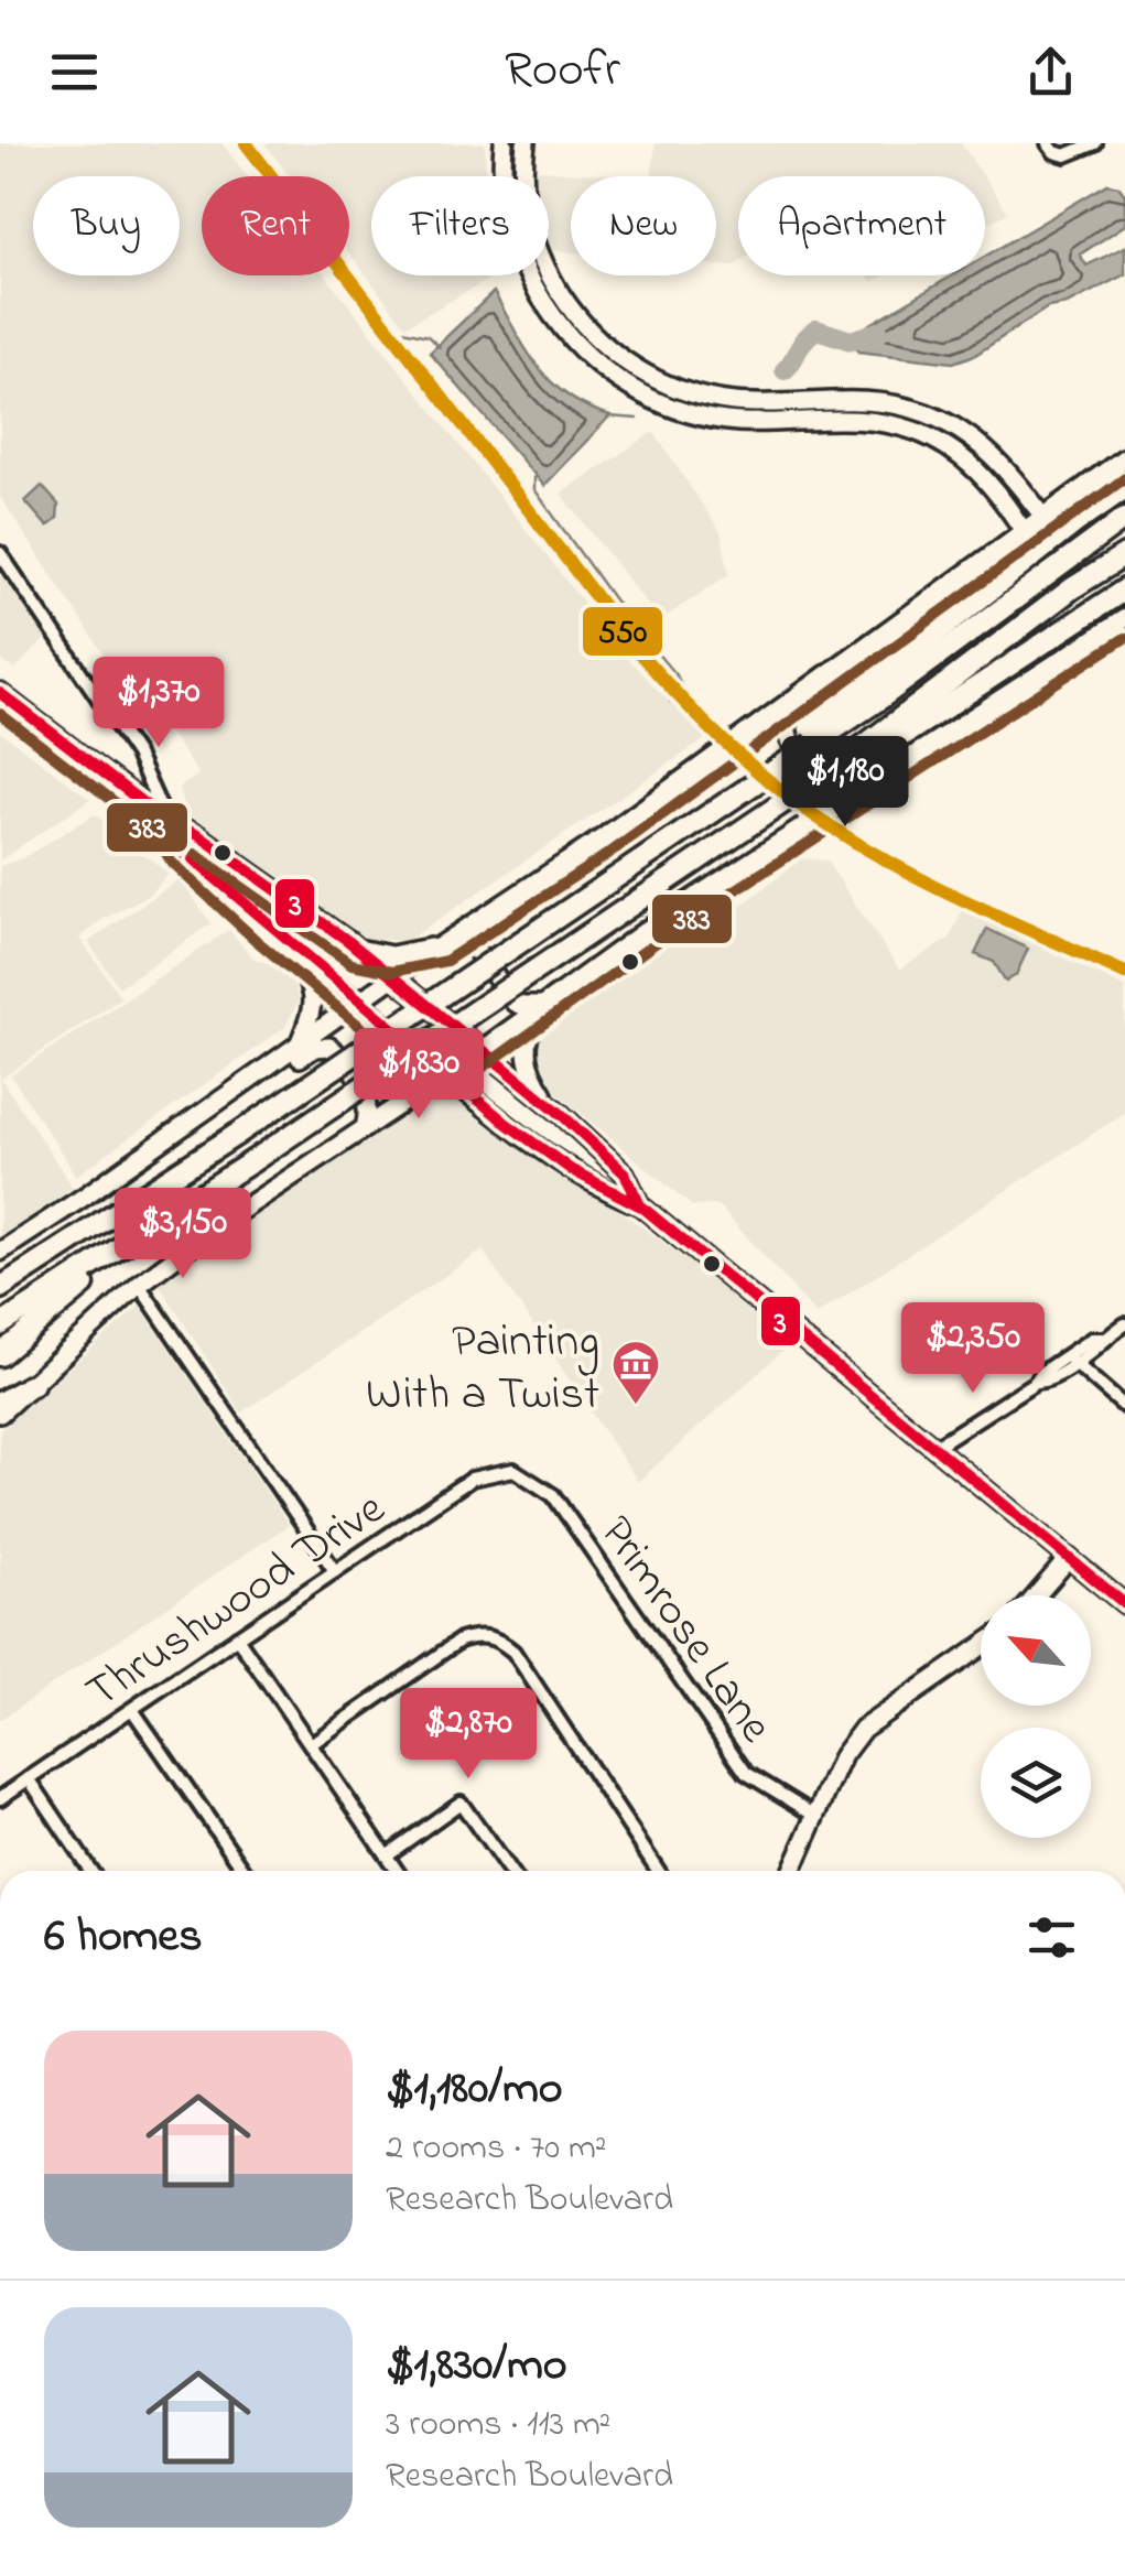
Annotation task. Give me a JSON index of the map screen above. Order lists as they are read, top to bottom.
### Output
{
  "streets": {
    "street": ["Thrushwood Drive", "Primrose Lane"]
  },
  "crossings": [
    ["Thrushwood Drive", "Primrose Lane"]
  ],
  "places": {
    "museum": ["Painting With a Twist"]
  },
  "lines": ["transit line 550", "transit line 383", "transit line 3"],
  "north": "top left",
  "page": {
    "header": "Roofr",
    "chip": [
      "Buy",
      "Rent",
      "Filters",
      "New",
      "Apartment"
    ],
    "price": [
      "$1,370",
      "$1,180",
      "$1,830",
      "$3,150",
      "$2,350",
      "$2,870"
    ],
    "heading": "6 homes",
    "list": [
      {
        "name": "$1,180/mo",
        "note": "2 rooms · 70 m² · Research Boulevard"
      },
      {
        "name": "$1,830/mo",
        "note": "3 rooms · 113 m² · Research Boulevard"
      }
    ]
  }
}
